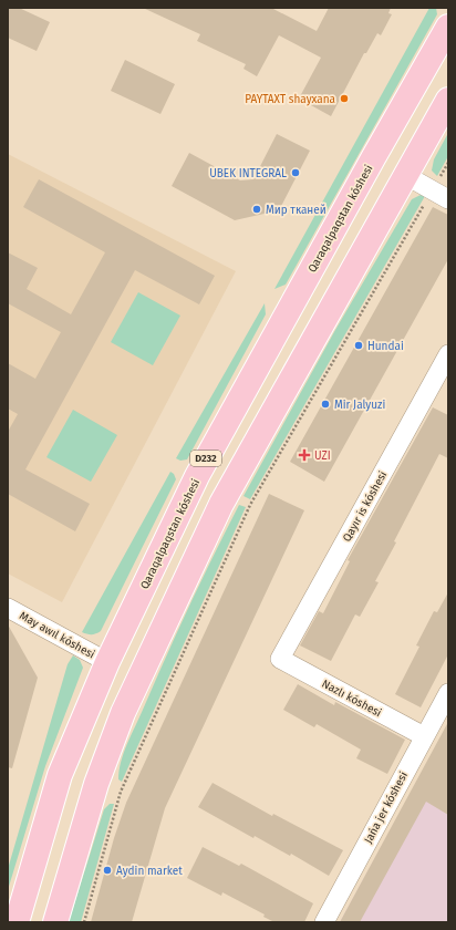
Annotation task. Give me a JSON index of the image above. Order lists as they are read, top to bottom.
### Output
{
  "streets": {
    "main road": ["Qaraqalpaqstan kóshesi", "D232"],
    "street": [
      "Qayır is kóshesi",
      "May awıl kóshesi",
      "Nazlı kóshesi",
      "Jańa jer kóshesi"
    ]
  },
  "crossings": [
    ["Qaraqalpaqstan kóshesi", "May awıl kóshesi"],
    ["Qayır is kóshesi", "Nazlı kóshesi"],
    ["Nazlı kóshesi", "Jańa jer kóshesi"]
  ],
  "places": {
    "other": [
      "PAYTAXT shayxana",
      "UBEK INTEGRAL",
      "Мир тканей",
      "Hundai",
      "Mir Jalyuzi",
      "Aydin market"
    ],
    "health": ["UZI"]
  }
}
